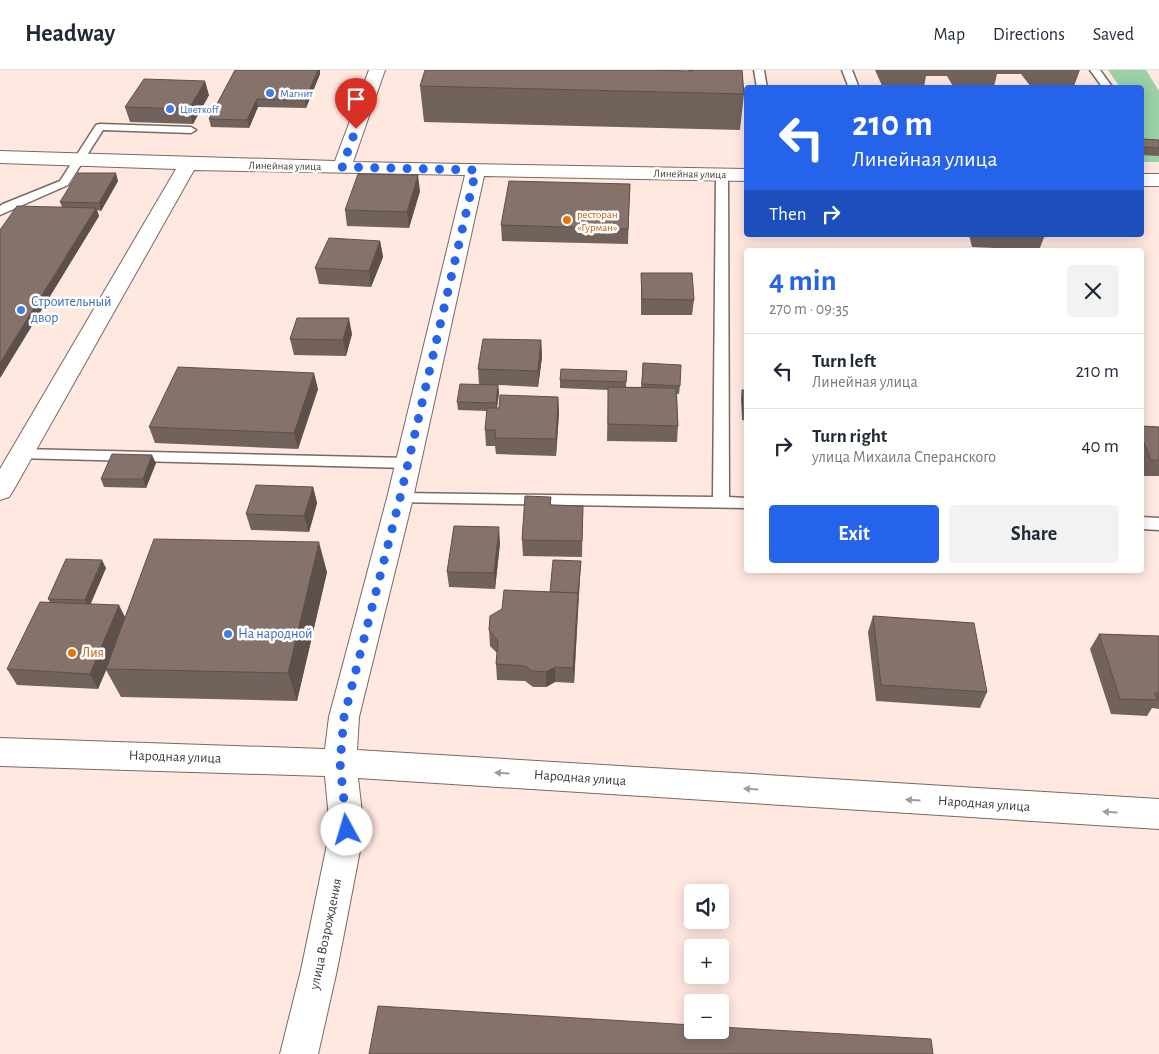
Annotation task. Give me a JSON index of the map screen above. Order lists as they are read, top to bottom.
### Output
{
  "streets": {
    "street": ["Линейная улица", "Народная улица", "улица Возрождения"]
  },
  "crossings": [
    ["Линейная улица", "улица Возрождения"],
    ["Народная улица", "улица Возрождения"]
  ],
  "one_way": ["Народная улица"],
  "places": [
    "Магнит",
    "Цветкоff",
    "ресторан «Гурман»",
    "Строительный двор",
    "На народной",
    "Лия"
  ],
  "page": {
    "header": "Headway",
    "nav": ["Map", "Directions", "Saved"],
    "turn": ["210 m", "Линейная улица"],
    "then": "Then",
    "heading": ["4 min", "270 m · 09:35"],
    "list": [
      {
        "name": "Turn left",
        "note": "Линейная улица",
        "value": "210 m"
      },
      {
        "name": "Turn right",
        "note": "улица Михаила Сперанского",
        "value": "40 m"
      }
    ],
    "buttons": ["Exit", "Share"],
    "map_buttons": ["+", "−"]
  }
}
